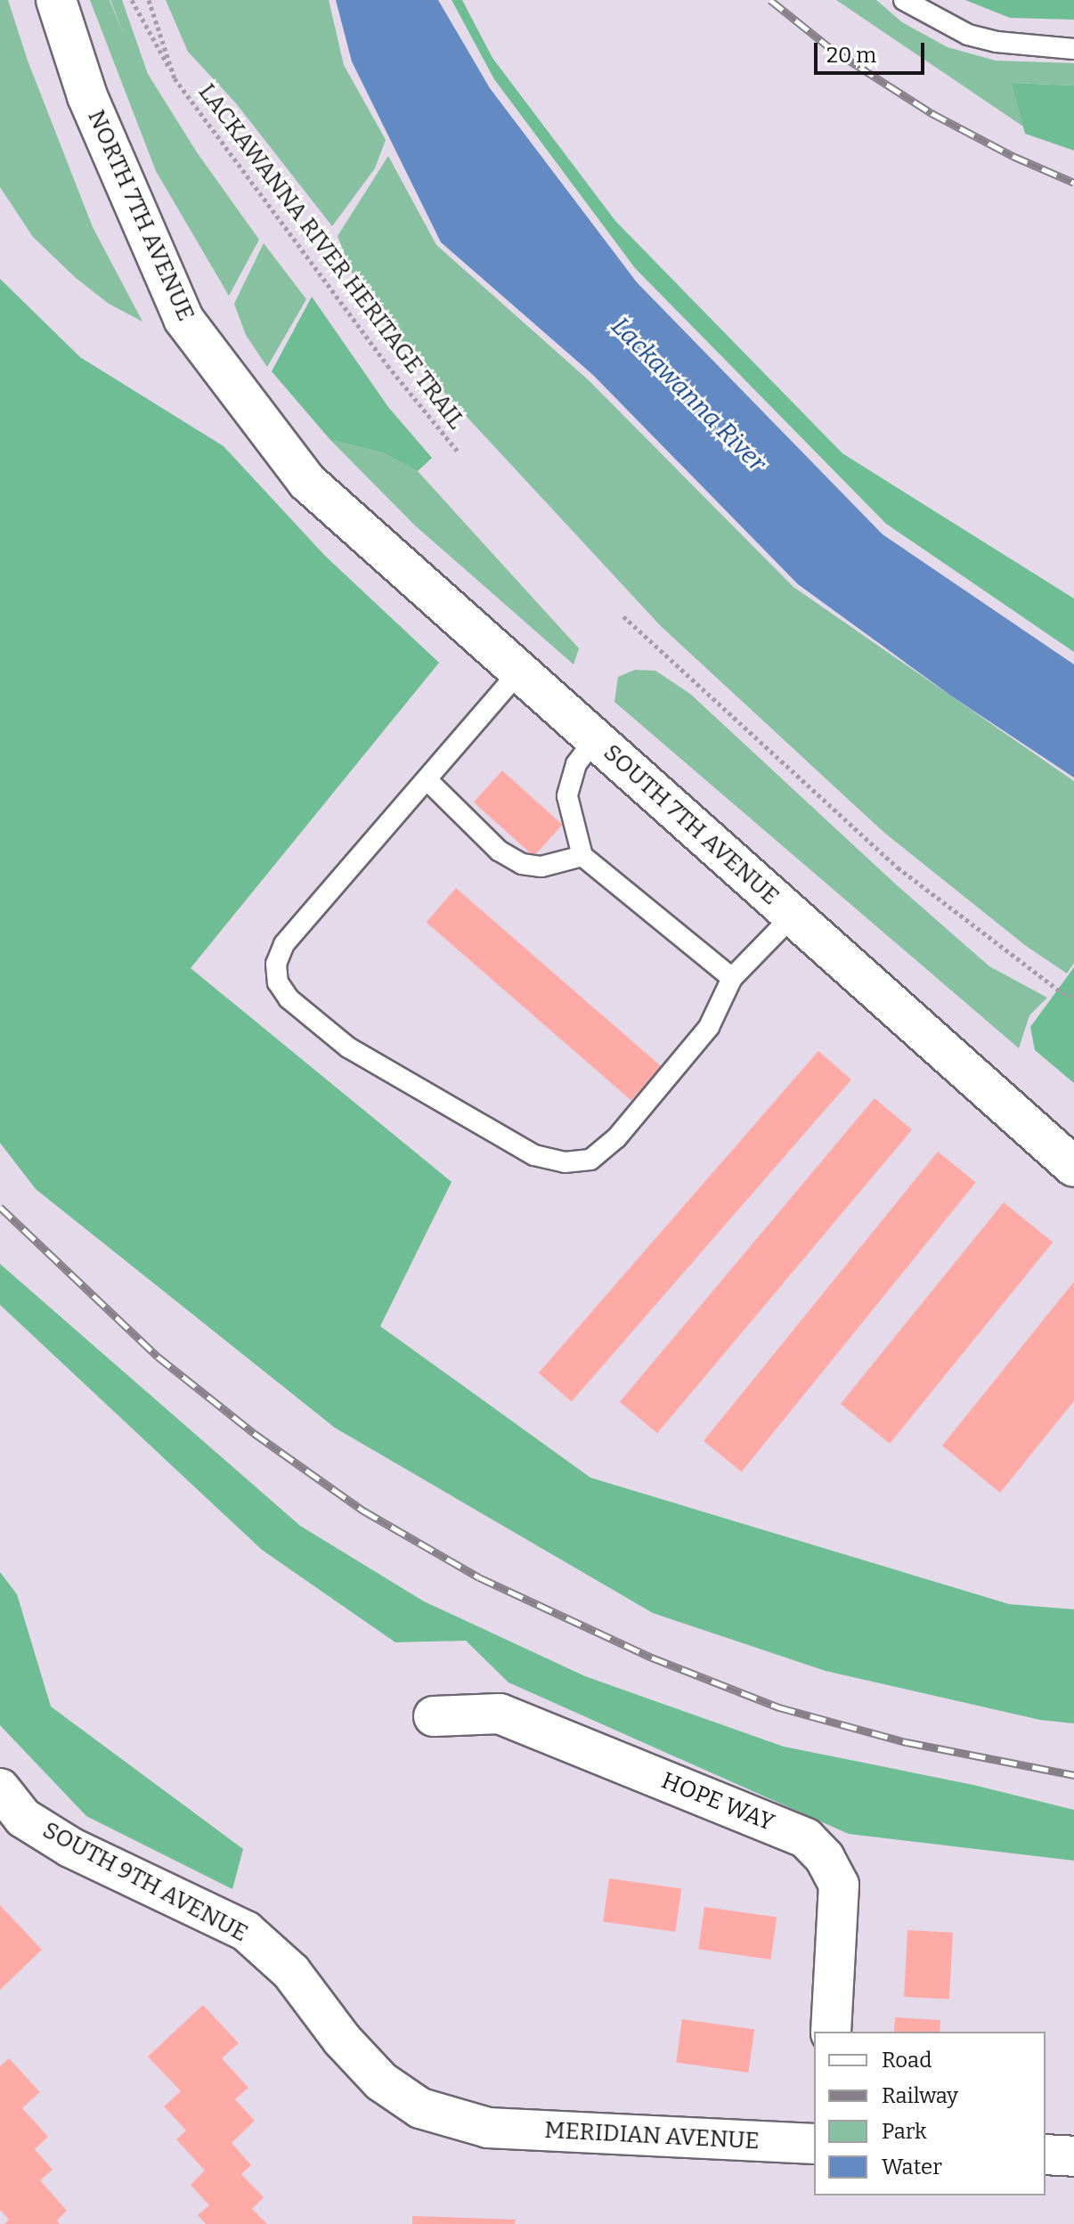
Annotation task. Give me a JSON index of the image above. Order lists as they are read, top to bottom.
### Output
{
  "streets": {
    "street": [
      "NORTH 7TH AVENUE",
      "SOUTH 7TH AVENUE",
      "HOPE WAY",
      "SOUTH 9TH AVENUE",
      "MERIDIAN AVENUE"
    ],
    "path": ["LACKAWANNA RIVER HERITAGE TRAIL"]
  },
  "crossings": [
    ["NORTH 7TH AVENUE", "SOUTH 7TH AVENUE"],
    ["SOUTH 9TH AVENUE", "MERIDIAN AVENUE"]
  ],
  "water": ["Lackawanna River"],
  "legend": [
    "Road",
    "Railway",
    "Park",
    "Water"
  ],
  "scale_bar": "20 m"
}
